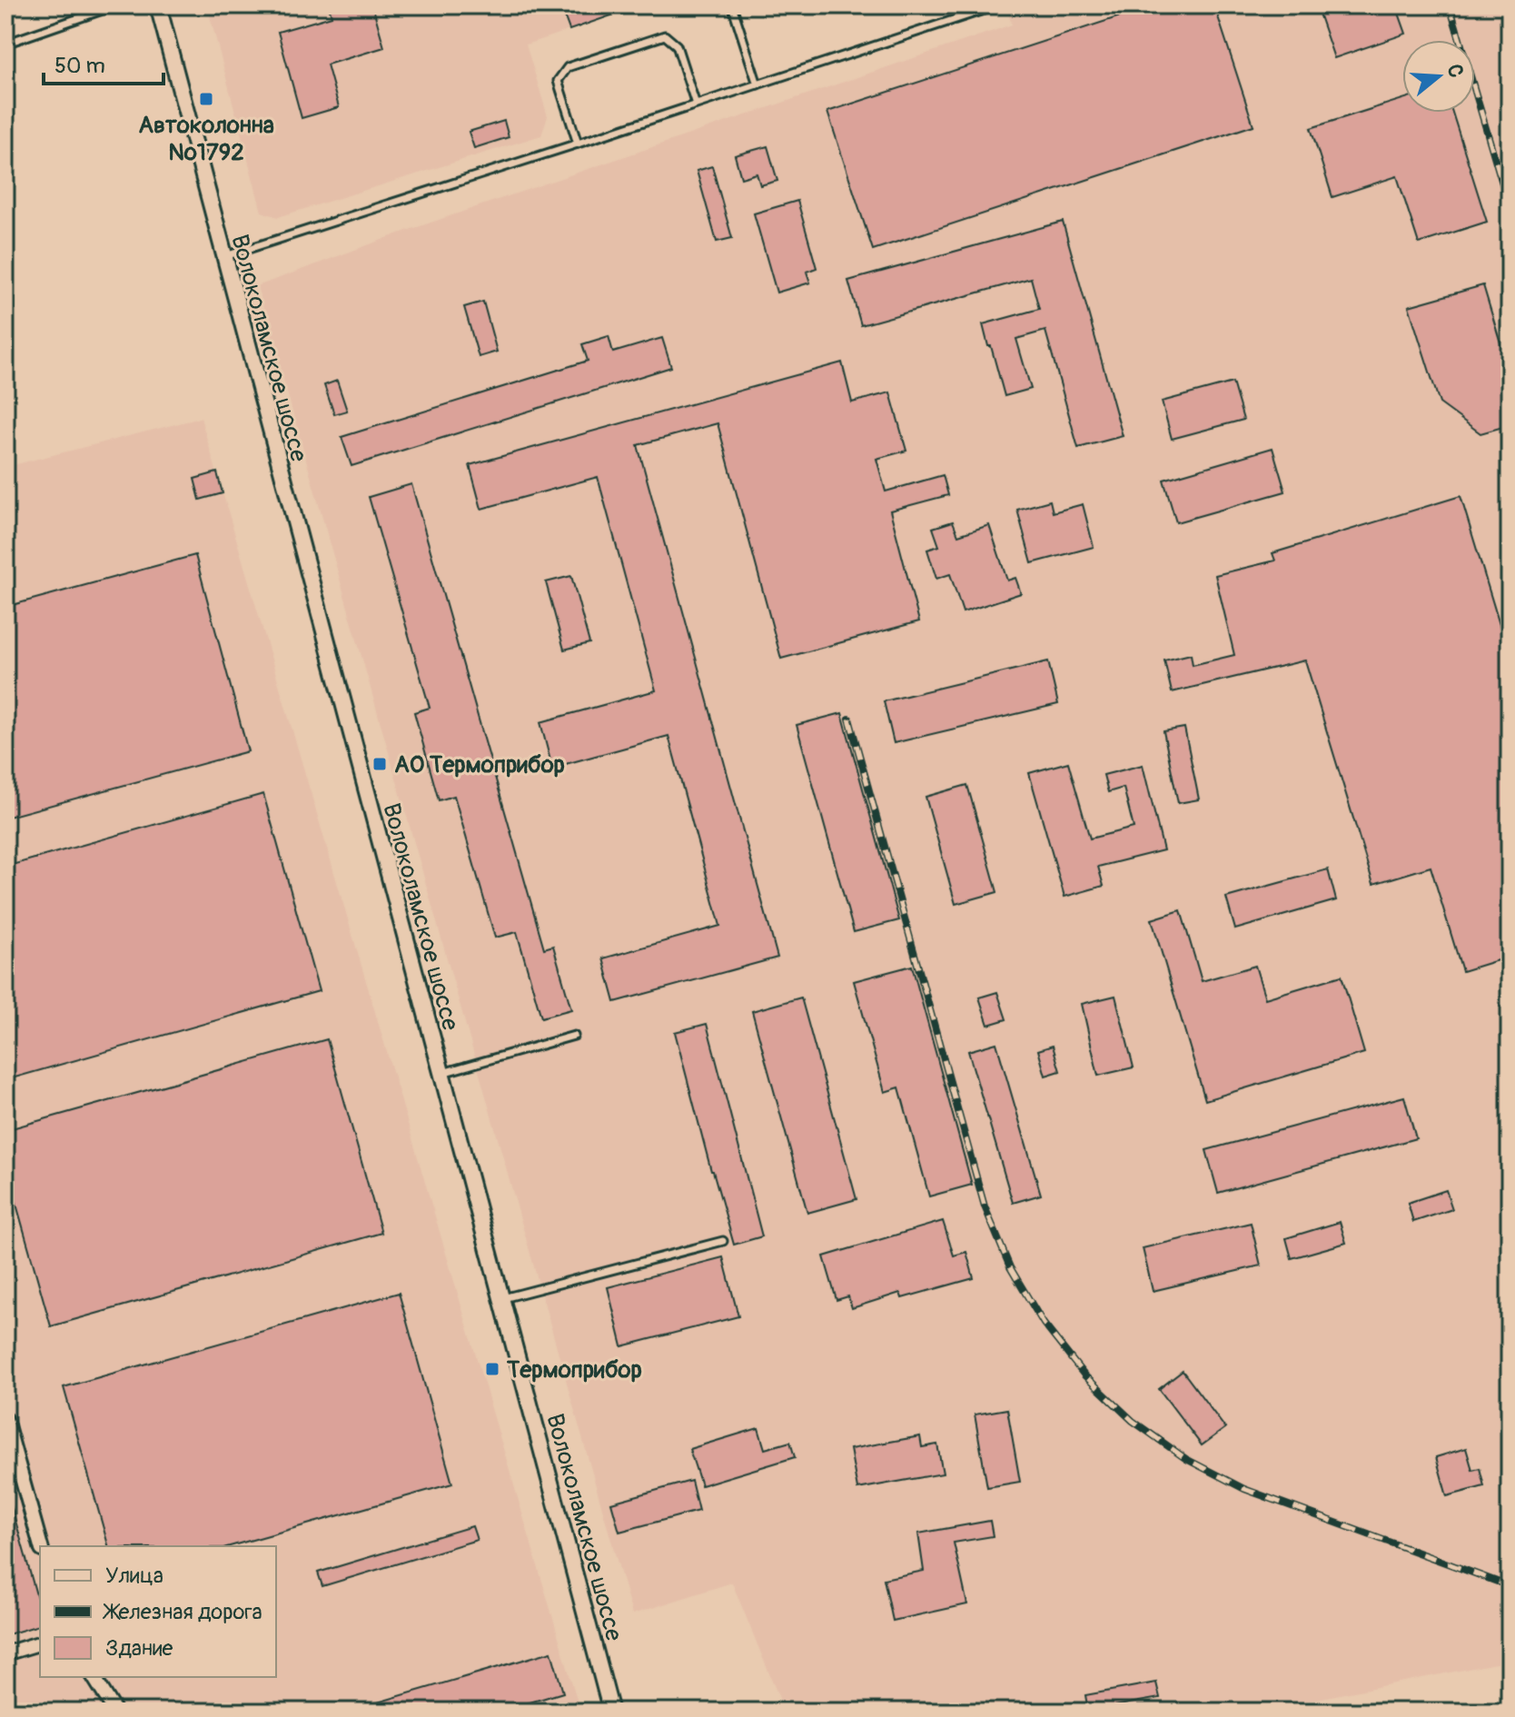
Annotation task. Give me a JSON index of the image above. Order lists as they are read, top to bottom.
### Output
{
  "streets": {
    "street": ["Волоколамское шоссе"]
  },
  "places": {
    "transit": ["Автоколонна №1792", "АО Термоприбор", "Термоприбор"]
  },
  "legend": ["Улица", "Железная дорога", "Здание"],
  "scale_bar": "50 m",
  "north": "right"
}
